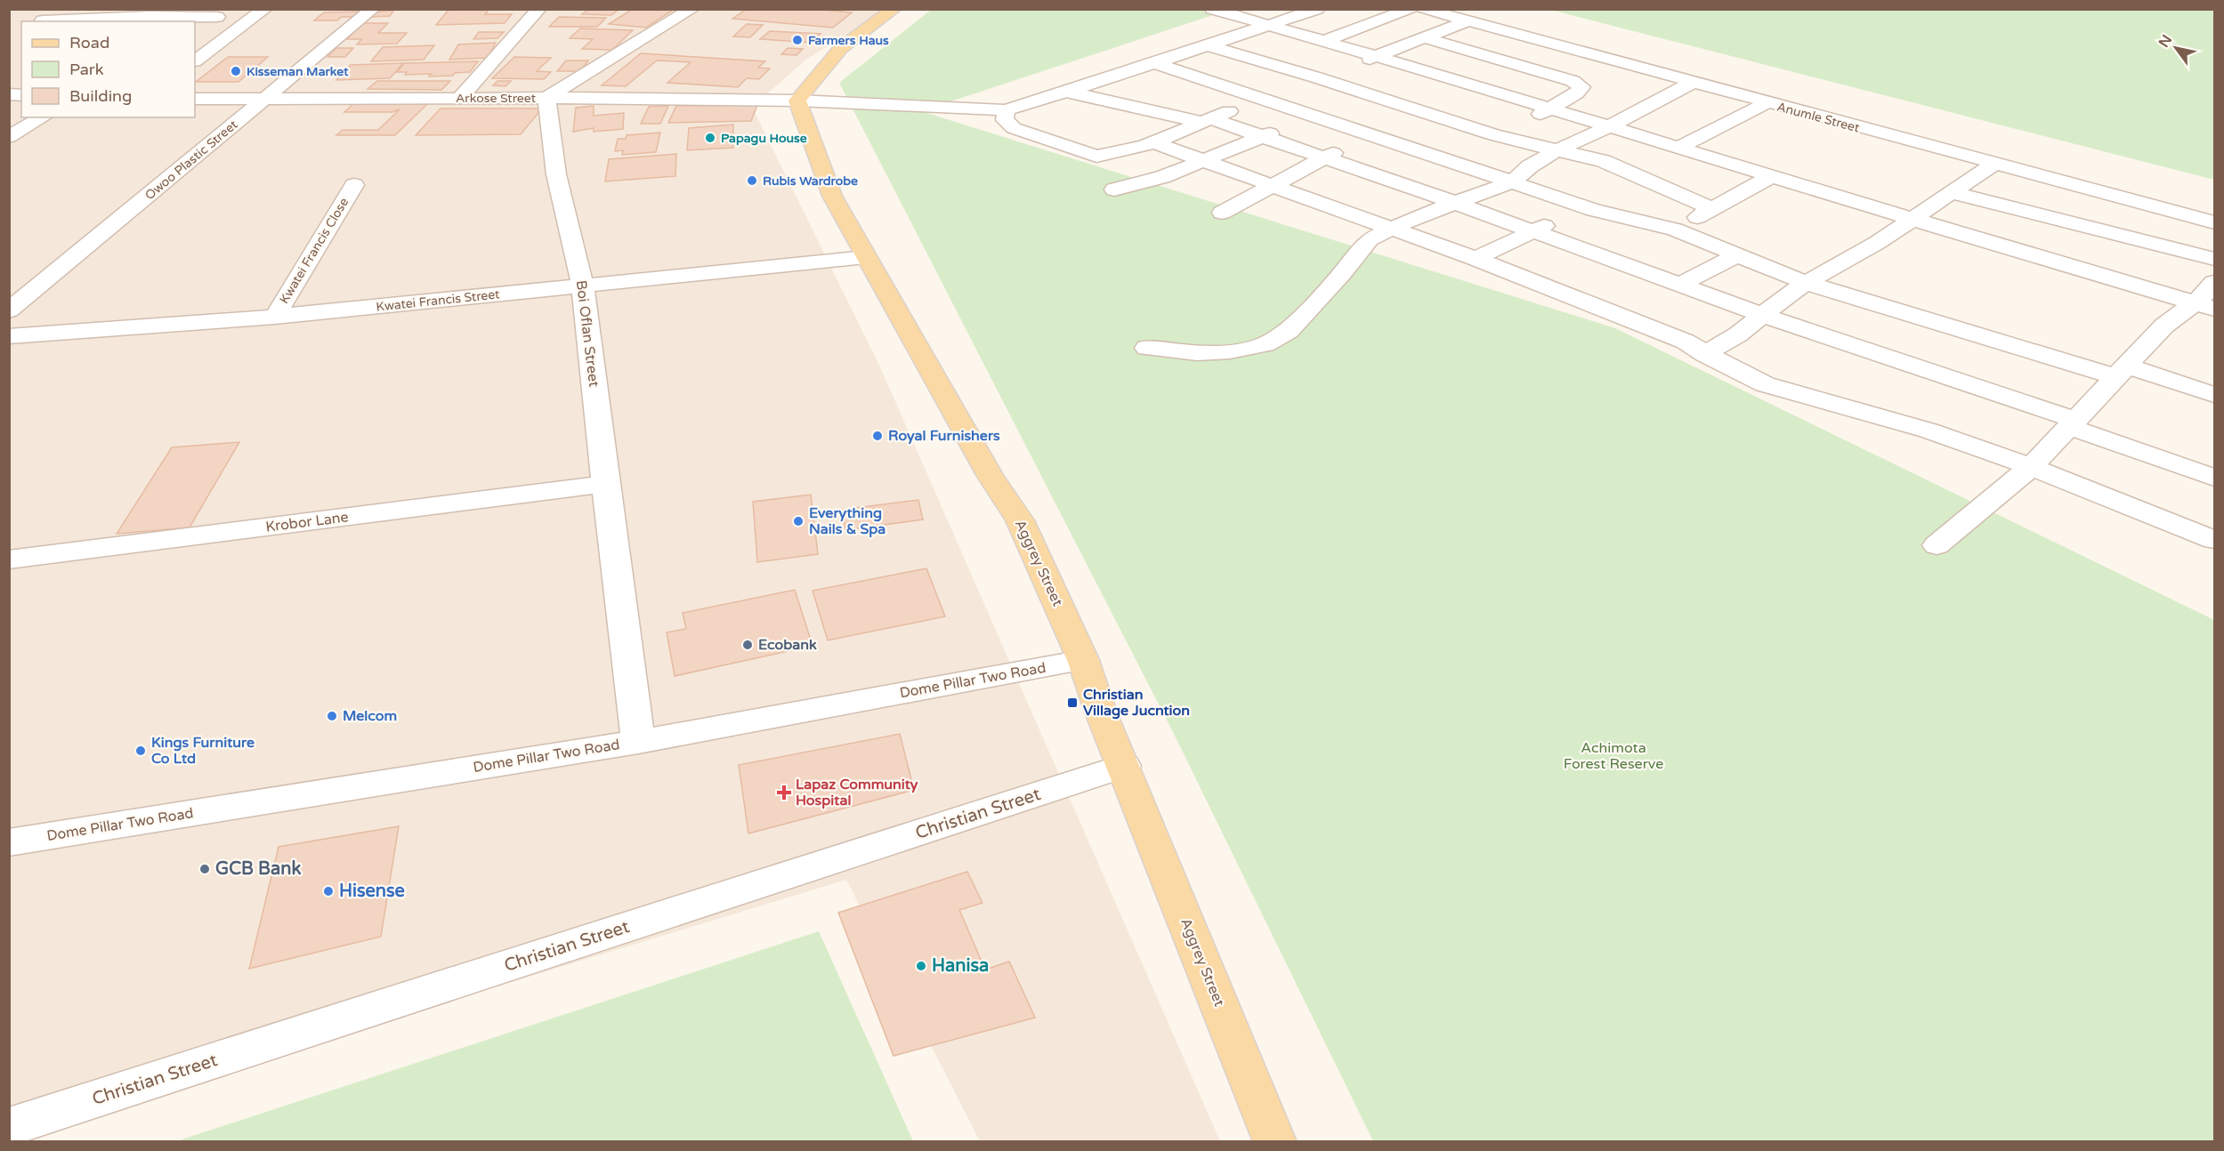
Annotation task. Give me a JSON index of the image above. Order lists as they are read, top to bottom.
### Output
{
  "streets": {
    "main road": ["Aggrey Street"],
    "street": [
      "Arkose Street",
      "Anumle Street",
      "Owoo Plastic Street",
      "Kwatei Francis Close",
      "Kwatei Francis Street",
      "Boi Oflan Street",
      "Krobor Lane",
      "Dome Pillar Two Road",
      "Christian Street"
    ]
  },
  "crossings": [
    ["Arkose Street", "Owoo Plastic Street"],
    ["Arkose Street", "Boi Oflan Street"],
    ["Arkose Street", "Aggrey Street"],
    ["Kwatei Francis Close", "Kwatei Francis Street"],
    ["Kwatei Francis Street", "Boi Oflan Street"],
    ["Kwatei Francis Street", "Aggrey Street"],
    ["Boi Oflan Street", "Krobor Lane"],
    ["Boi Oflan Street", "Dome Pillar Two Road"],
    ["Aggrey Street", "Dome Pillar Two Road"],
    ["Aggrey Street", "Christian Street"]
  ],
  "parks": ["Achimota Forest Reserve"],
  "places": {
    "other": [
      "Farmers Haus",
      "Kisseman Market",
      "Papagu House",
      "Rubis Wardrobe",
      "Royal Furnishers",
      "Everything Nails & Spa",
      "Ecobank",
      "Melcom",
      "Kings Furniture Co Ltd",
      "GCB Bank",
      "Hisense",
      "Hanisa"
    ],
    "transit": ["Christian Village Jucntion"],
    "health": ["Lapaz Community Hospital"]
  },
  "legend": ["Road", "Park", "Building"],
  "north": "top left"
}
